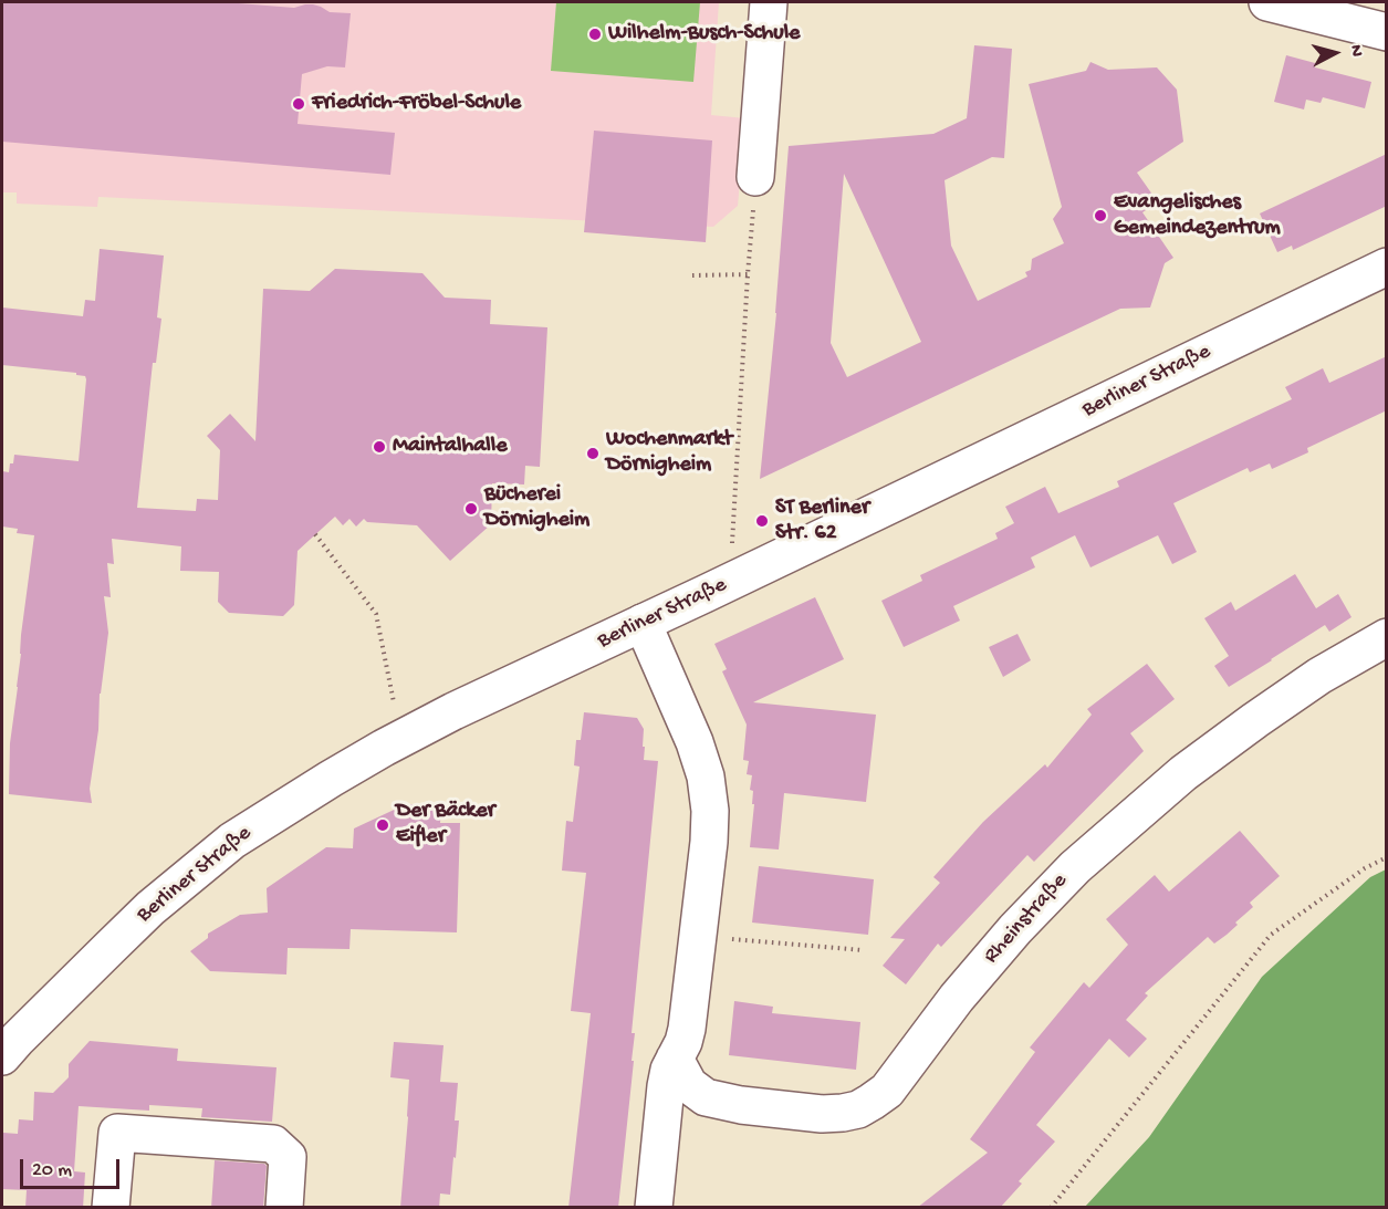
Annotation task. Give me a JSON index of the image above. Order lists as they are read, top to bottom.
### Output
{
  "streets": {
    "street": ["Berliner Straße", "Rheinstraße"]
  },
  "places": [
    "Wilhelm-Busch-Schule",
    "Friedrich-Fröbel-Schule",
    "Evangelisches Gemeindezentrum",
    "Maintalhalle",
    "Wochenmarkt Dörnigheim",
    "Bücherei Dörnigheim",
    "ST Berliner Str. 62",
    "Der Bäcker Eifler"
  ],
  "scale_bar": "20 m",
  "north": "right"
}
